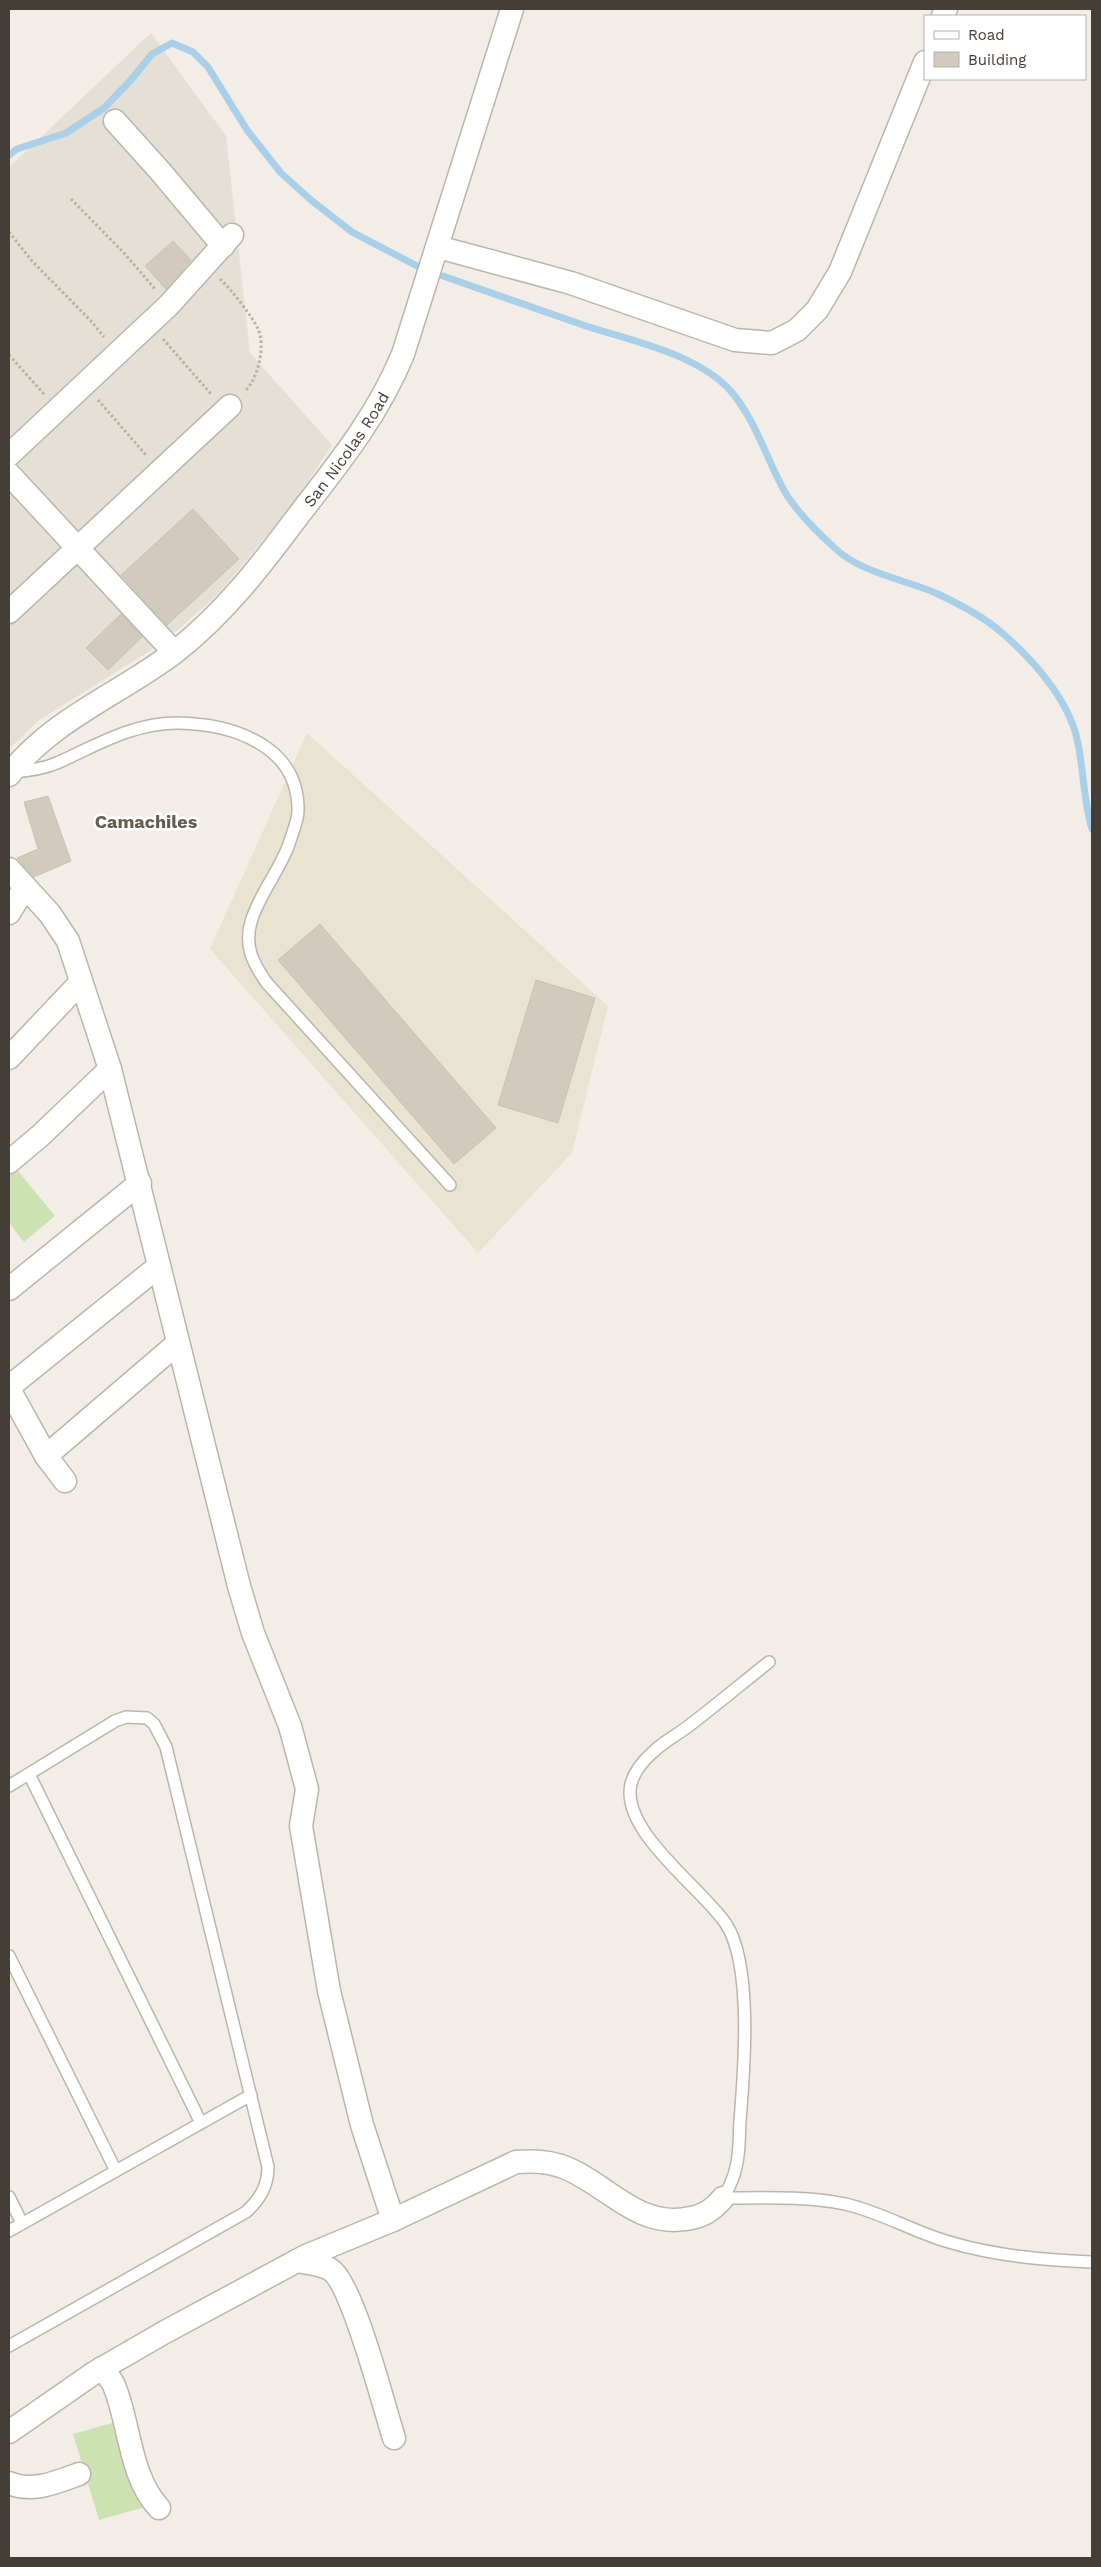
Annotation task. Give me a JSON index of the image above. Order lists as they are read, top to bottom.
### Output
{
  "streets": {
    "street": ["San Nicolas Road"]
  },
  "districts": ["Camachiles"],
  "legend": ["Road", "Building"]
}
